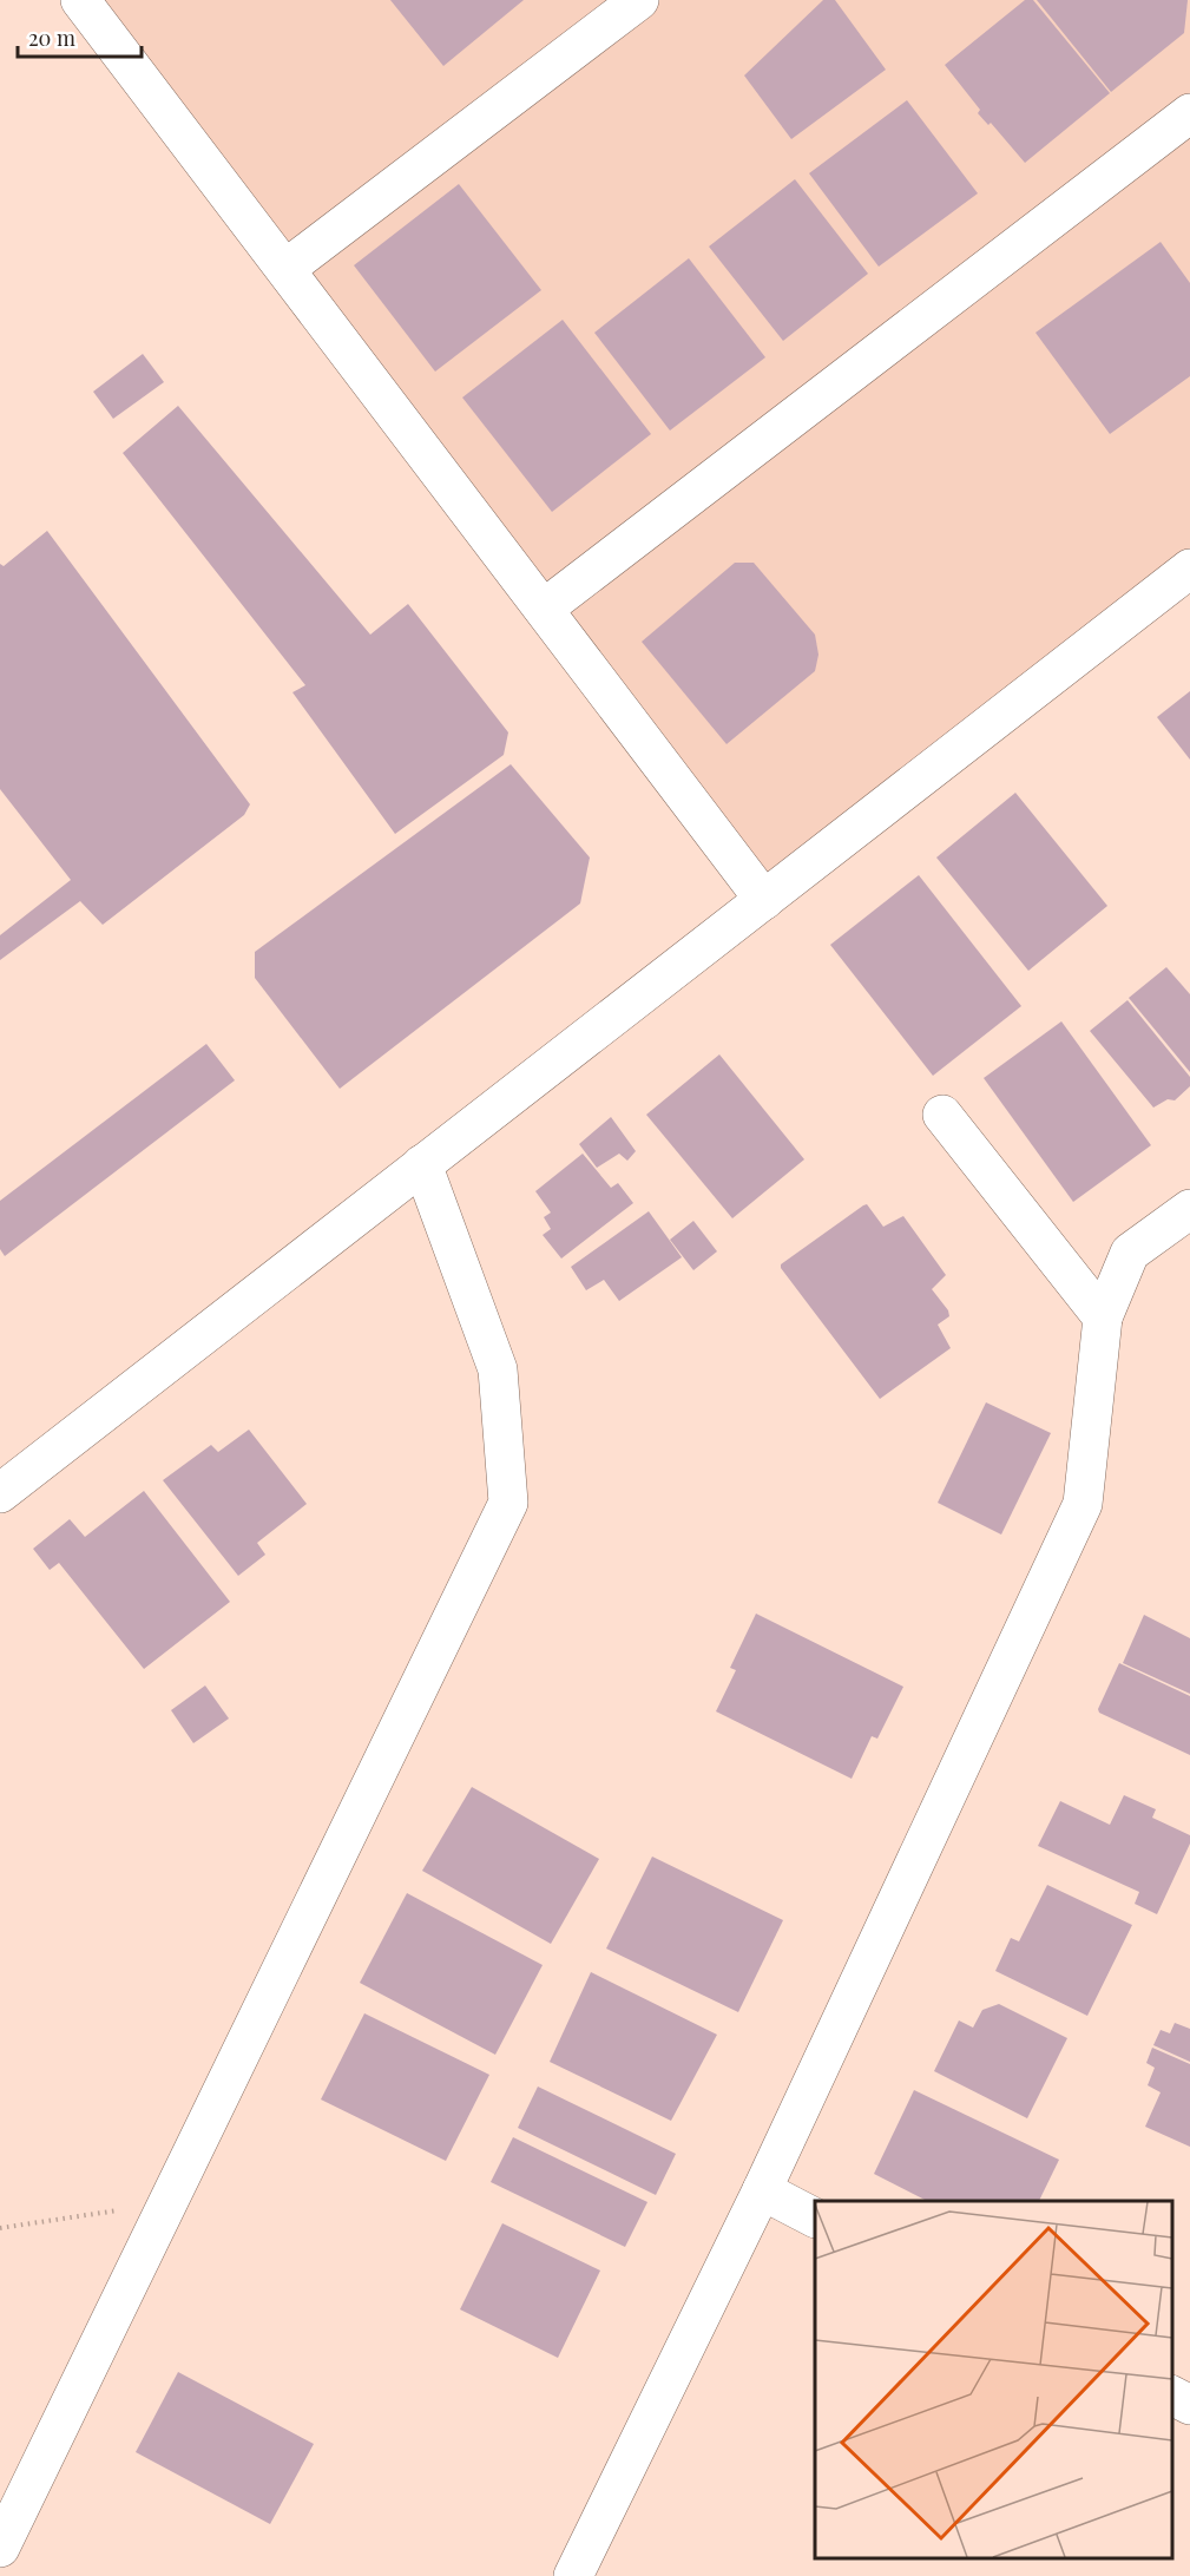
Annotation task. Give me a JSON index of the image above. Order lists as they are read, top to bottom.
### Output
{
  "scale_bar": "20 m"
}
